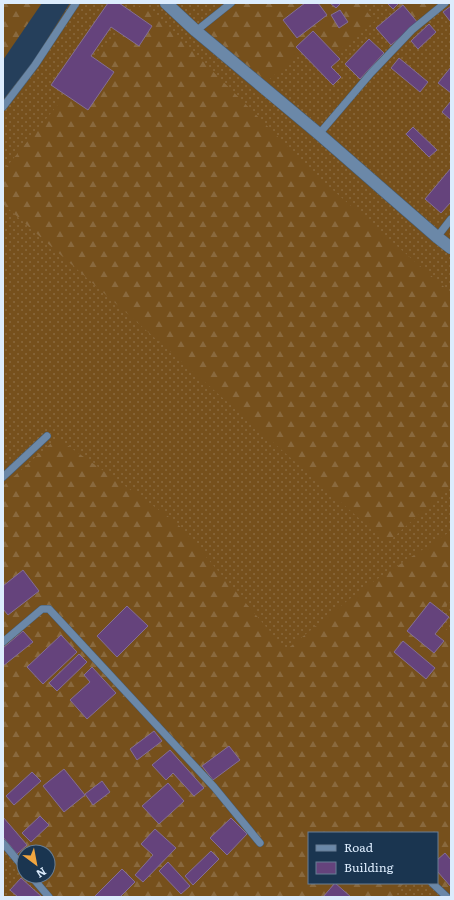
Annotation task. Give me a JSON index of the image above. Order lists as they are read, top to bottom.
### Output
{
  "legend": ["Road", "Building"],
  "north": "bottom right"
}
